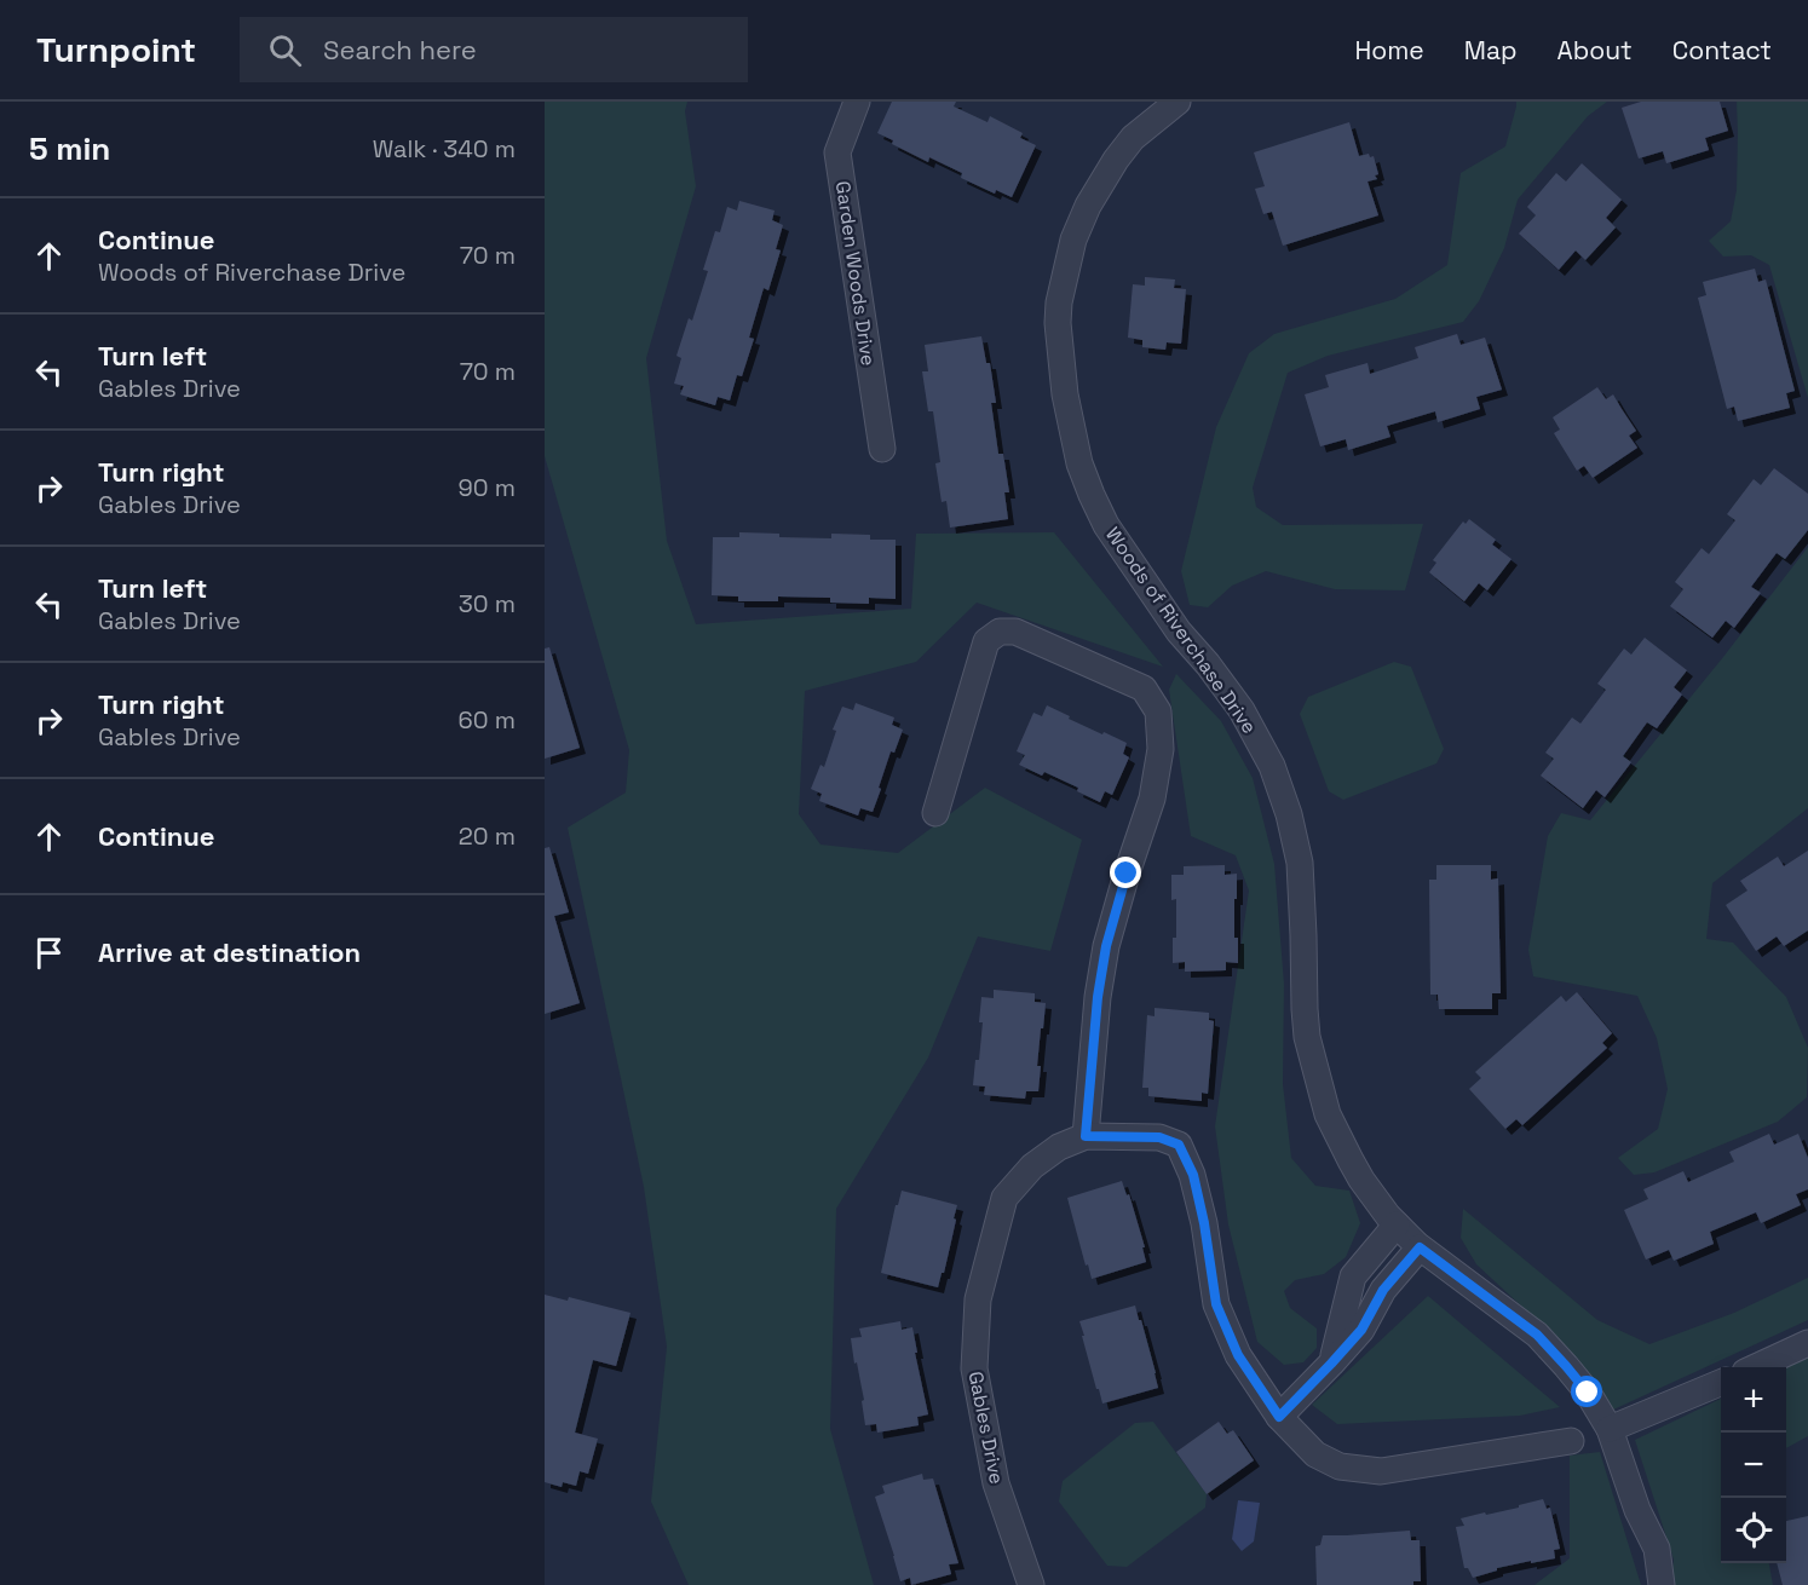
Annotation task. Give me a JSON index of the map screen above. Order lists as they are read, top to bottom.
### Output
{
  "streets": {
    "street": ["Garden Woods Drive", "Woods of Riverchase Drive", "Gables Drive"]
  },
  "page": {
    "header": "Turnpoint",
    "search": "Search here",
    "nav": [
      "Home",
      "Map",
      "About",
      "Contact"
    ],
    "heading": ["5 min", "Walk · 340 m"],
    "list": [
      ["Continue", "Woods of Riverchase Drive", "70 m"],
      ["Turn left", "Gables Drive", "70 m"],
      ["Turn right", "Gables Drive", "90 m"],
      ["Turn left", "Gables Drive", "30 m"],
      ["Turn right", "Gables Drive", "60 m"],
      ["Continue", "20 m"],
      "Arrive at destination"
    ],
    "map_buttons": ["+", "−"]
  }
}
